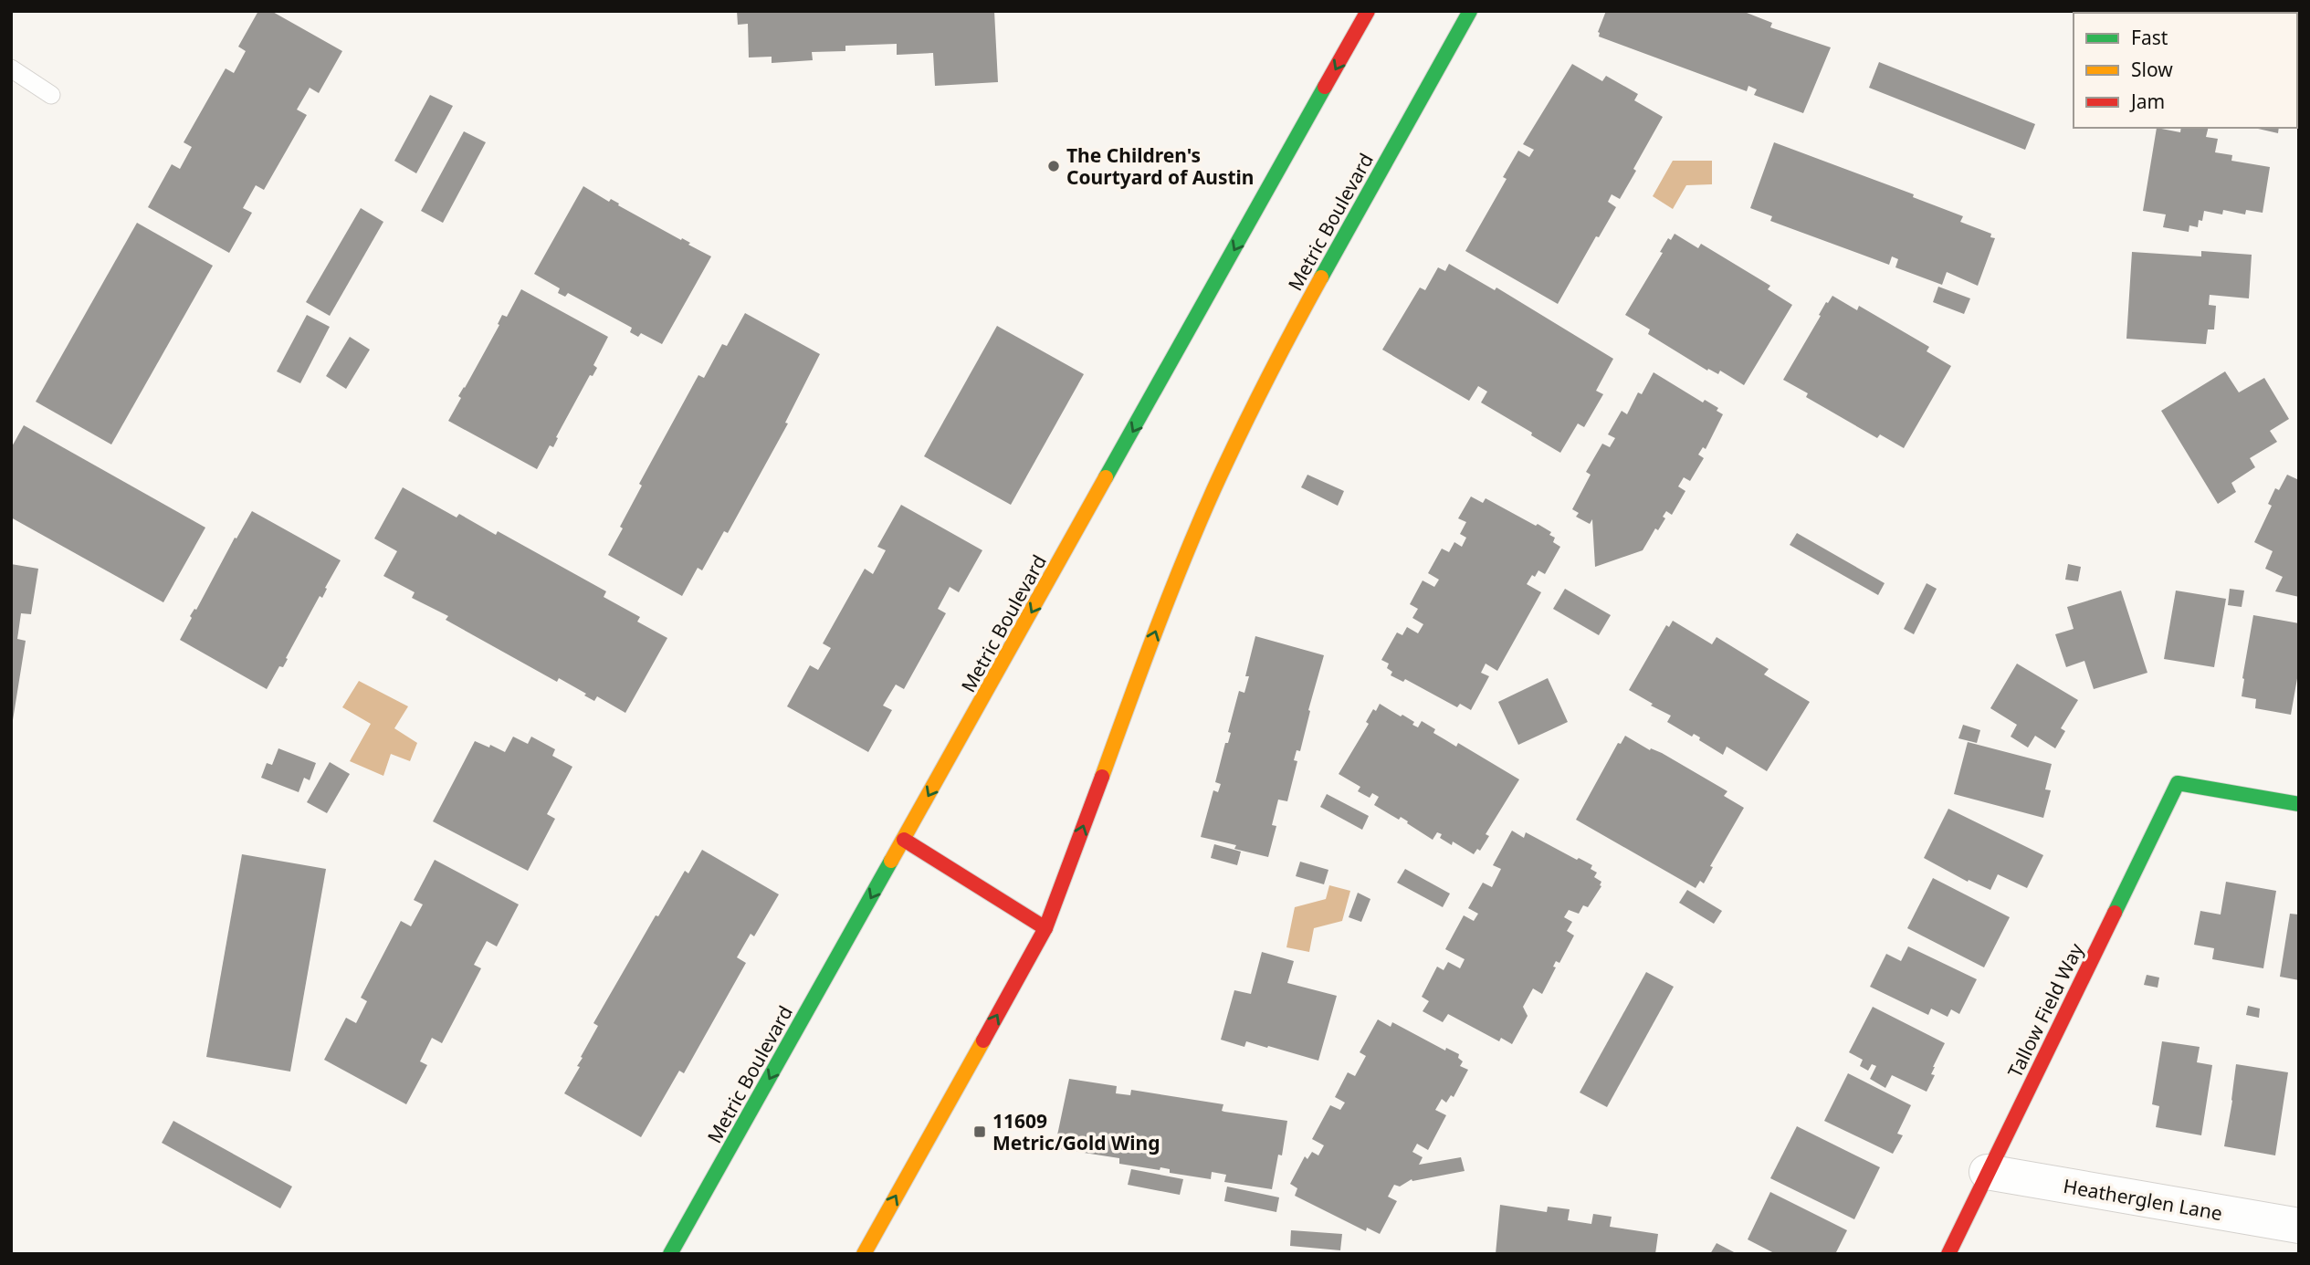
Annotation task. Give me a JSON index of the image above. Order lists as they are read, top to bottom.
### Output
{
  "streets": {
    "main road": ["Metric Boulevard", "Tallow Field Way"],
    "street": ["Heatherglen Lane"]
  },
  "crossings": [
    ["Tallow Field Way", "Heatherglen Lane"]
  ],
  "places": {
    "other": ["The Children's Courtyard of Austin"],
    "transit": ["11609 Metric/Gold Wing"]
  },
  "legend": ["Fast", "Slow", "Jam"]
}
